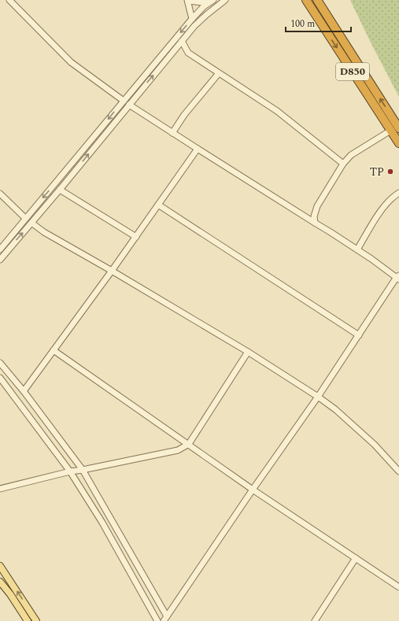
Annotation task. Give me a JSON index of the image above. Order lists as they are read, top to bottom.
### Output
{
  "streets": {
    "highway": ["D850"]
  },
  "places": ["TP"],
  "scale_bar": "100 m"
}
